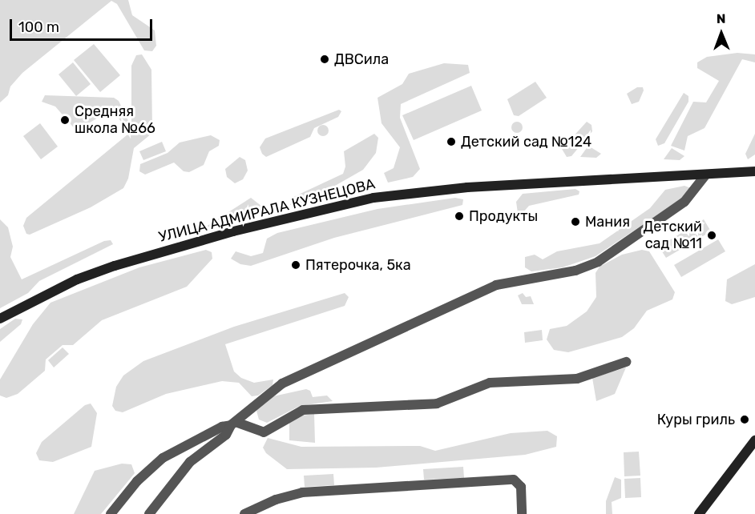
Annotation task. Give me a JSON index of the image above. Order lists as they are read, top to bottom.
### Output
{
  "streets": {
    "main road": ["УЛИЦА АДМИРАЛА КУЗНЕЦОВА"]
  },
  "places": [
    "ДВСила",
    "Средняя школа №66",
    "Детский сад №124",
    "Продукты",
    "Мания",
    "Детский сад №11",
    "Пятерочка, 5ка",
    "Куры гриль"
  ],
  "scale_bar": "100 m",
  "north": "top"
}
